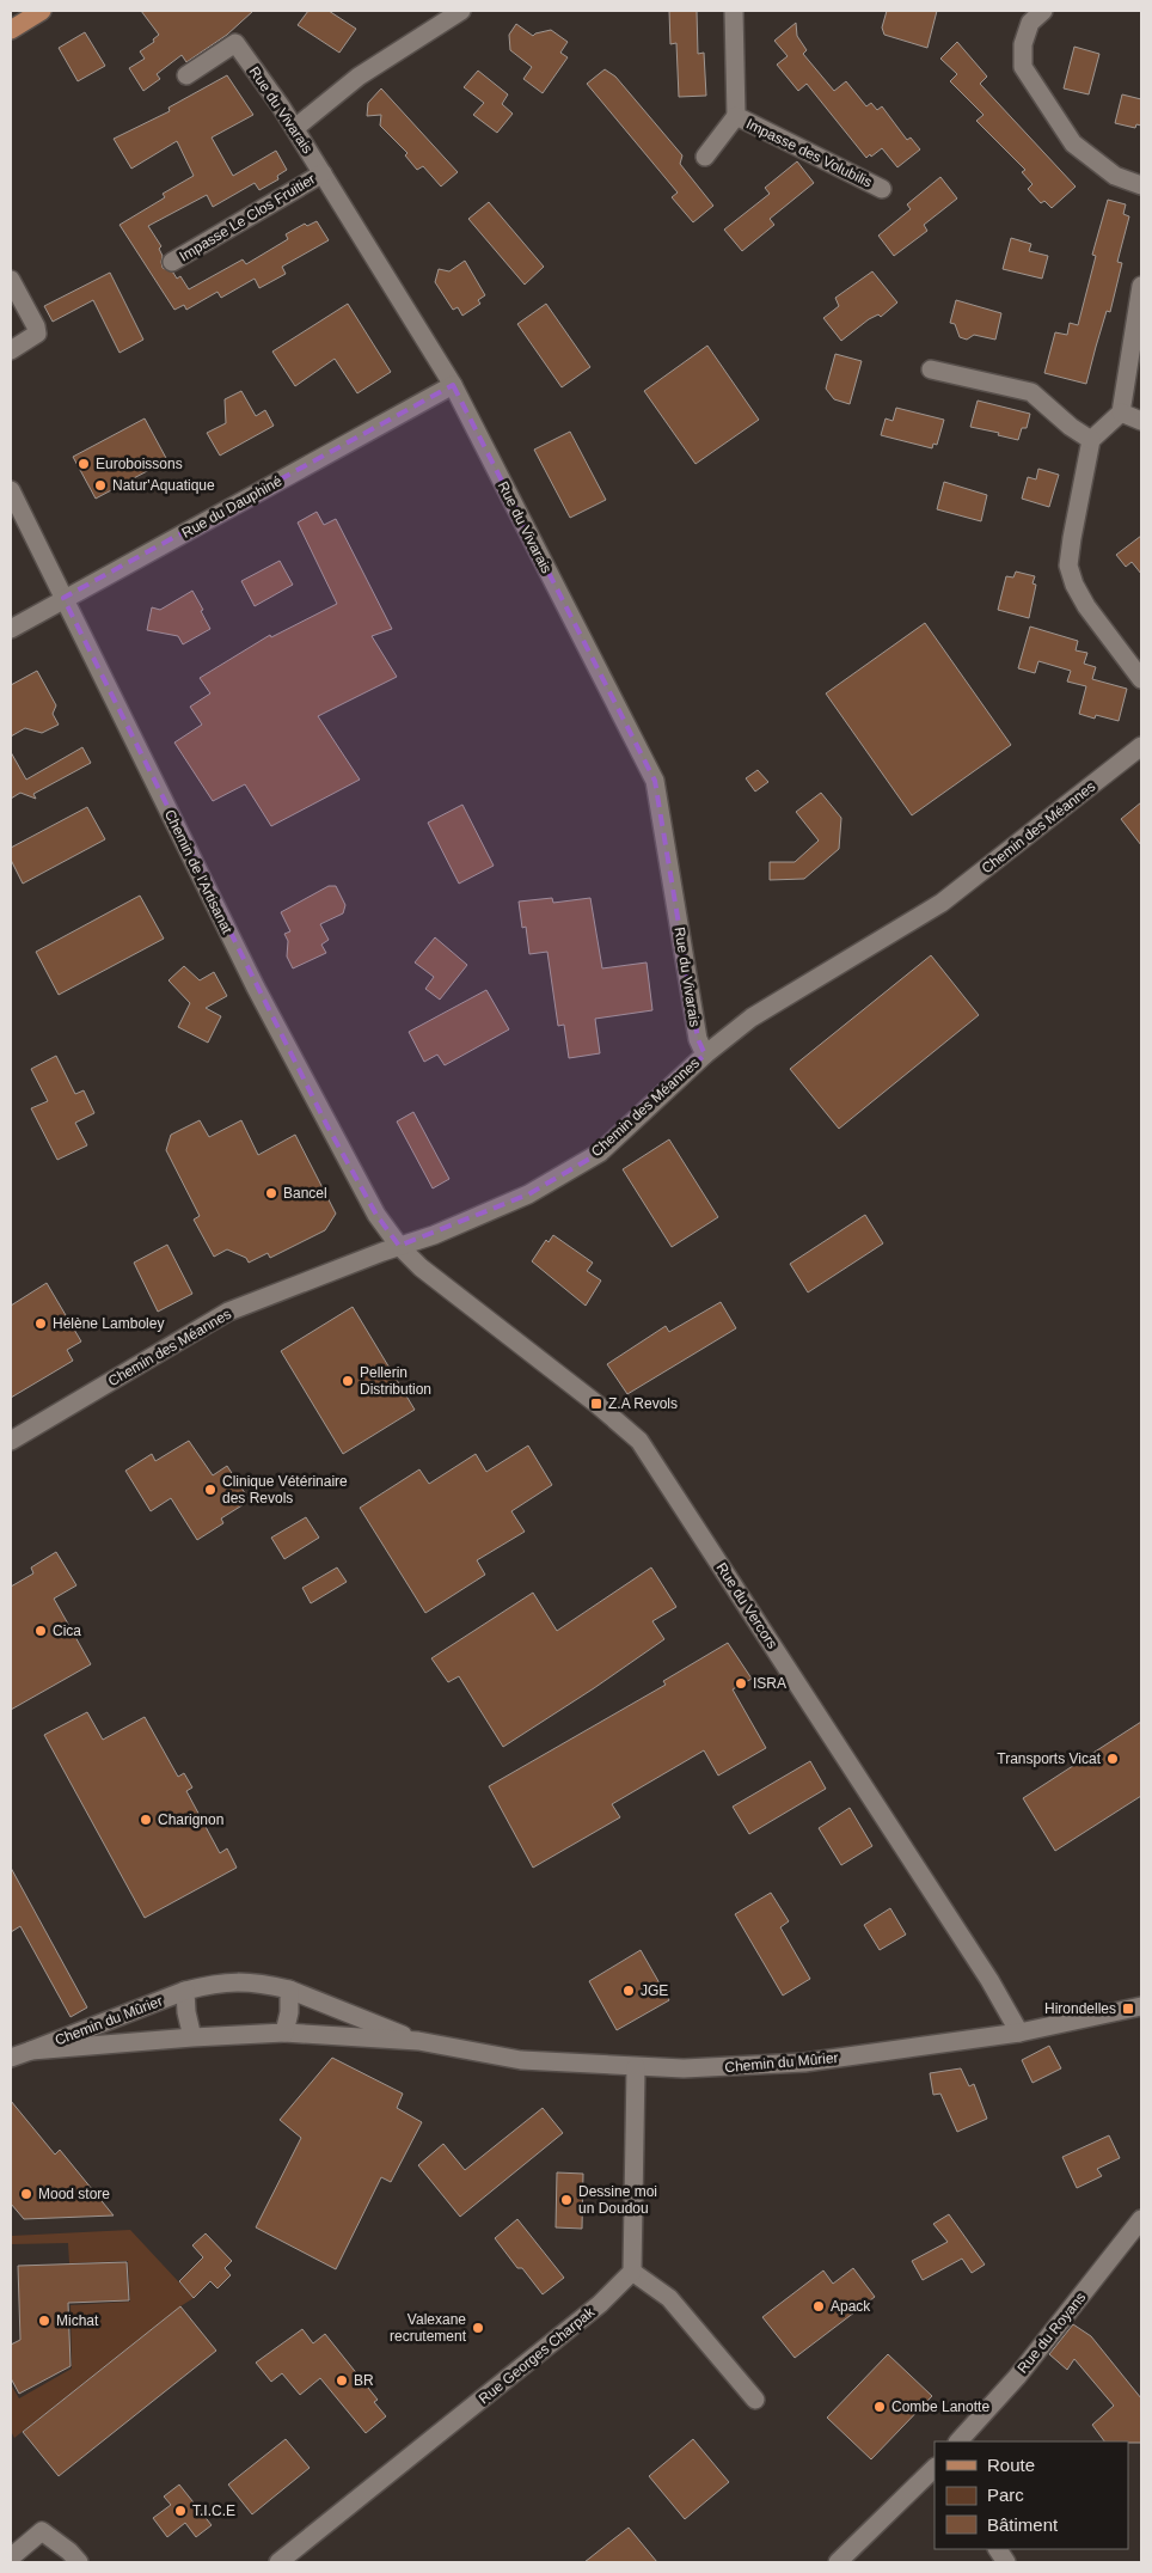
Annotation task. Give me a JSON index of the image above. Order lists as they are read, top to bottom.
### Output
{
  "streets": {
    "street": [
      "Rue du Vivarais",
      "Impasse des Volubilis",
      "Impasse Le Clos Fruitier",
      "Rue du Dauphiné",
      "Chemin des Méannes",
      "Chemin de l'Artisanat",
      "Rue du Vercors",
      "Chemin du Mûrier",
      "Rue du Royans",
      "Rue Georges Charpak"
    ]
  },
  "crossings": [
    ["Rue du Vivarais", "Impasse Le Clos Fruitier"],
    ["Rue du Vivarais", "Rue du Dauphiné"],
    ["Rue du Vivarais", "Chemin des Méannes"],
    ["Rue du Dauphiné", "Chemin de l'Artisanat"],
    ["Chemin des Méannes", "Chemin de l'Artisanat"],
    ["Chemin des Méannes", "Rue du Vercors"],
    ["Chemin de l'Artisanat", "Rue du Vercors"],
    ["Rue du Vercors", "Chemin du Mûrier"]
  ],
  "places": {
    "other": [
      "Euroboissons",
      "Natur'Aquatique",
      "Bancel",
      "Hélène Lamboley",
      "Pellerin Distribution",
      "Clinique Vétérinaire des Revols",
      "Cica",
      "ISRA",
      "Transports Vicat",
      "Charignon",
      "JGE",
      "Mood store",
      "Dessine moi un Doudou",
      "Apack",
      "Michat",
      "Valexane recrutement",
      "BR",
      "Combe Lanotte",
      "T.I.C.E"
    ],
    "transit": ["Z.A Revols", "Hirondelles"]
  },
  "legend": ["Route", "Parc", "Bâtiment"]
}
